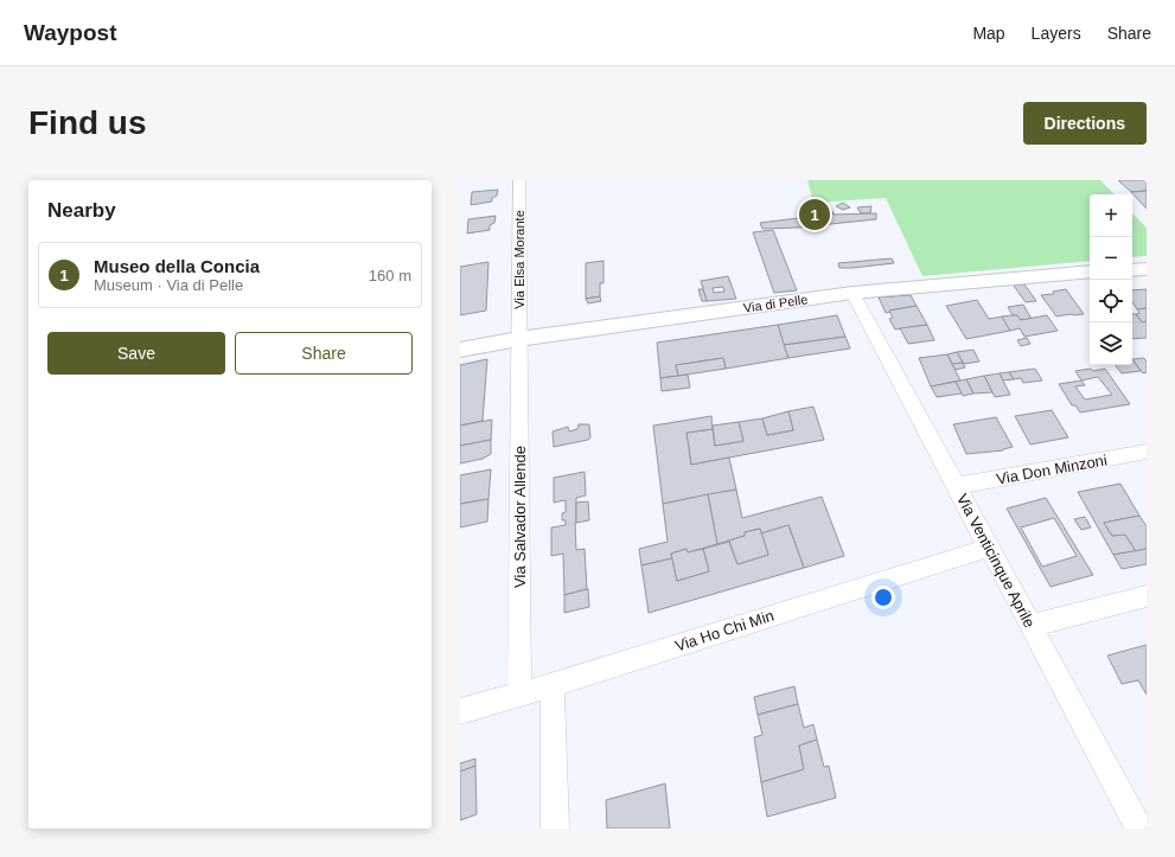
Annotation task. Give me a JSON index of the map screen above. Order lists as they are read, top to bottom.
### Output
{
  "streets": {
    "main road": ["Via di Pelle"],
    "street": [
      "Via Elsa Morante",
      "Via Don Minzoni",
      "Via Salvador Allende",
      "Via Venticinque Aprile",
      "Via Ho Chi Min"
    ]
  },
  "crossings": [
    ["Via Elsa Morante", "Via di Pelle"],
    ["Via Elsa Morante", "Via Salvador Allende"],
    ["Via di Pelle", "Via Salvador Allende"],
    ["Via di Pelle", "Via Venticinque Aprile"],
    ["Via Don Minzoni", "Via Venticinque Aprile"],
    ["Via Salvador Allende", "Via Ho Chi Min"],
    ["Via Venticinque Aprile", "Via Ho Chi Min"]
  ],
  "page": {
    "header": "Waypost",
    "nav": ["Map", "Layers", "Share"],
    "buttons": [
      "Directions",
      ["Save", "Share"]
    ],
    "title": "Find us",
    "heading": "Nearby",
    "map_buttons": ["+", "−"],
    "pins": "1",
    "list": [
      {
        "mark": "1",
        "name": "Museo della Concia",
        "note": "Museum · Via di Pelle",
        "value": "160 m"
      }
    ]
  }
}
